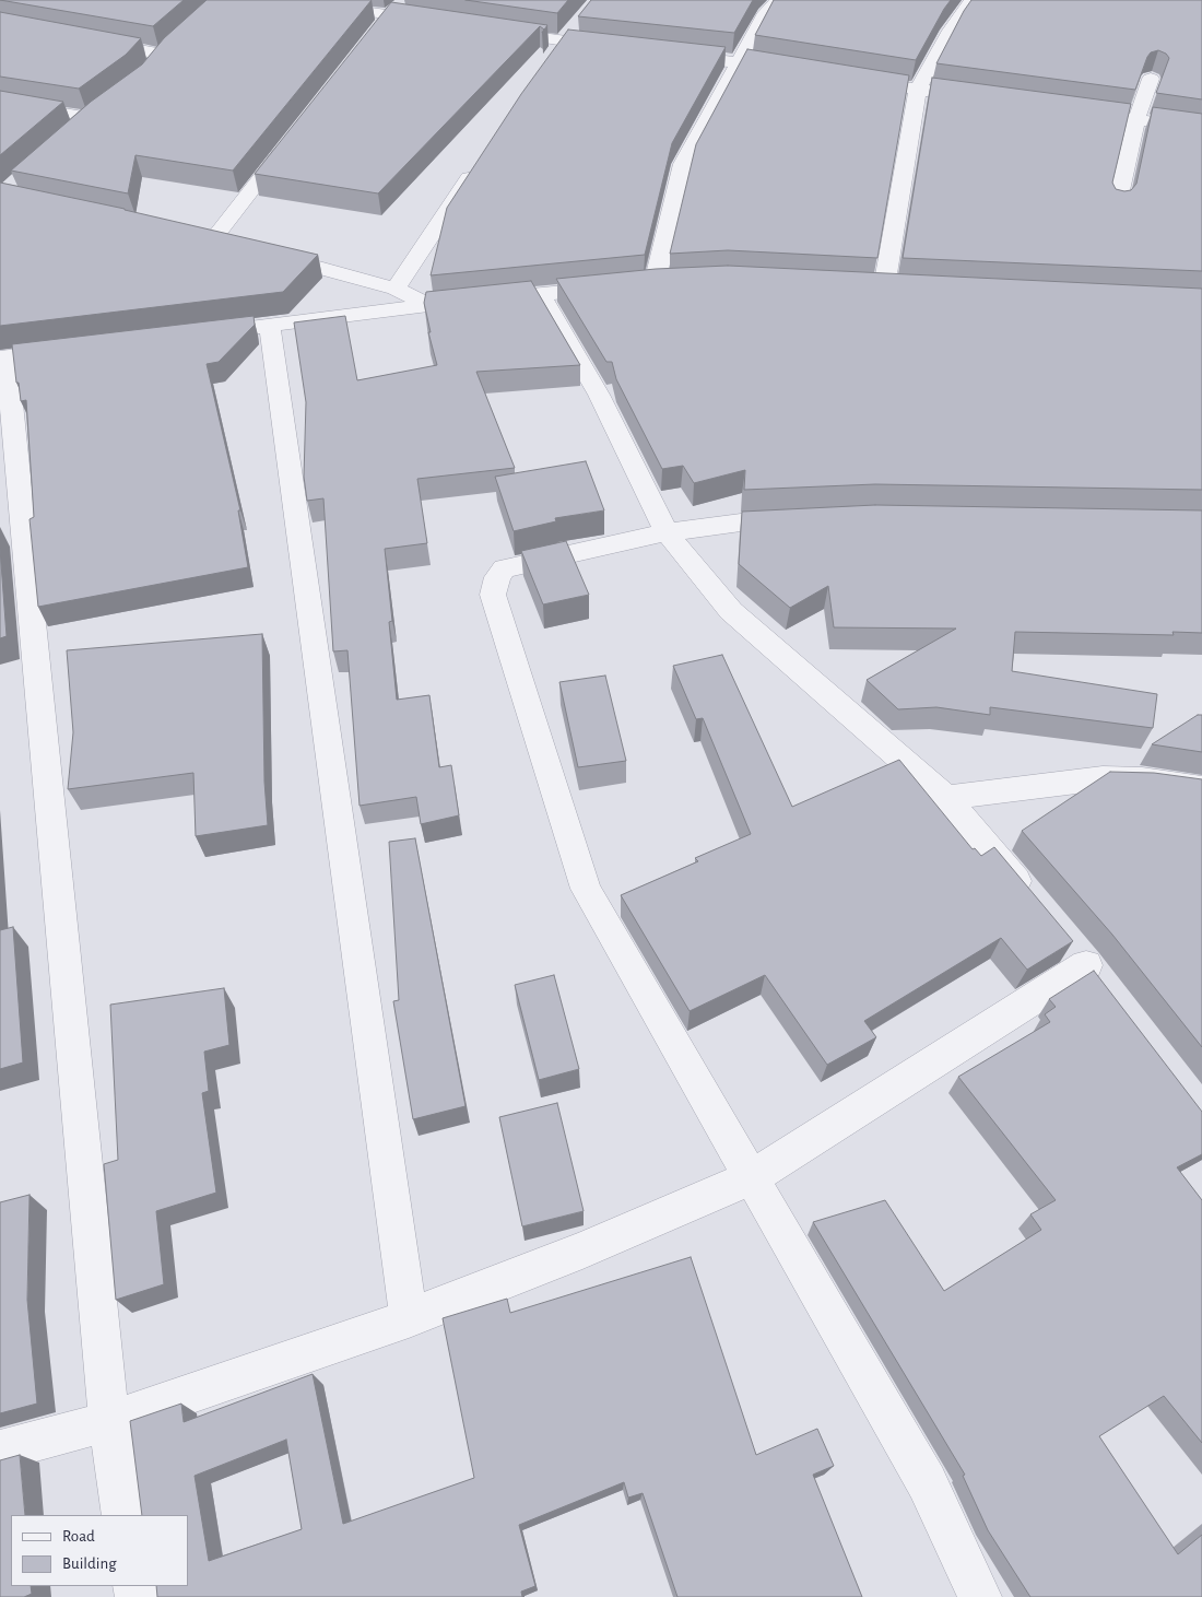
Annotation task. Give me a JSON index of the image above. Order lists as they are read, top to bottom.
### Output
{
  "legend": ["Road", "Building"]
}
